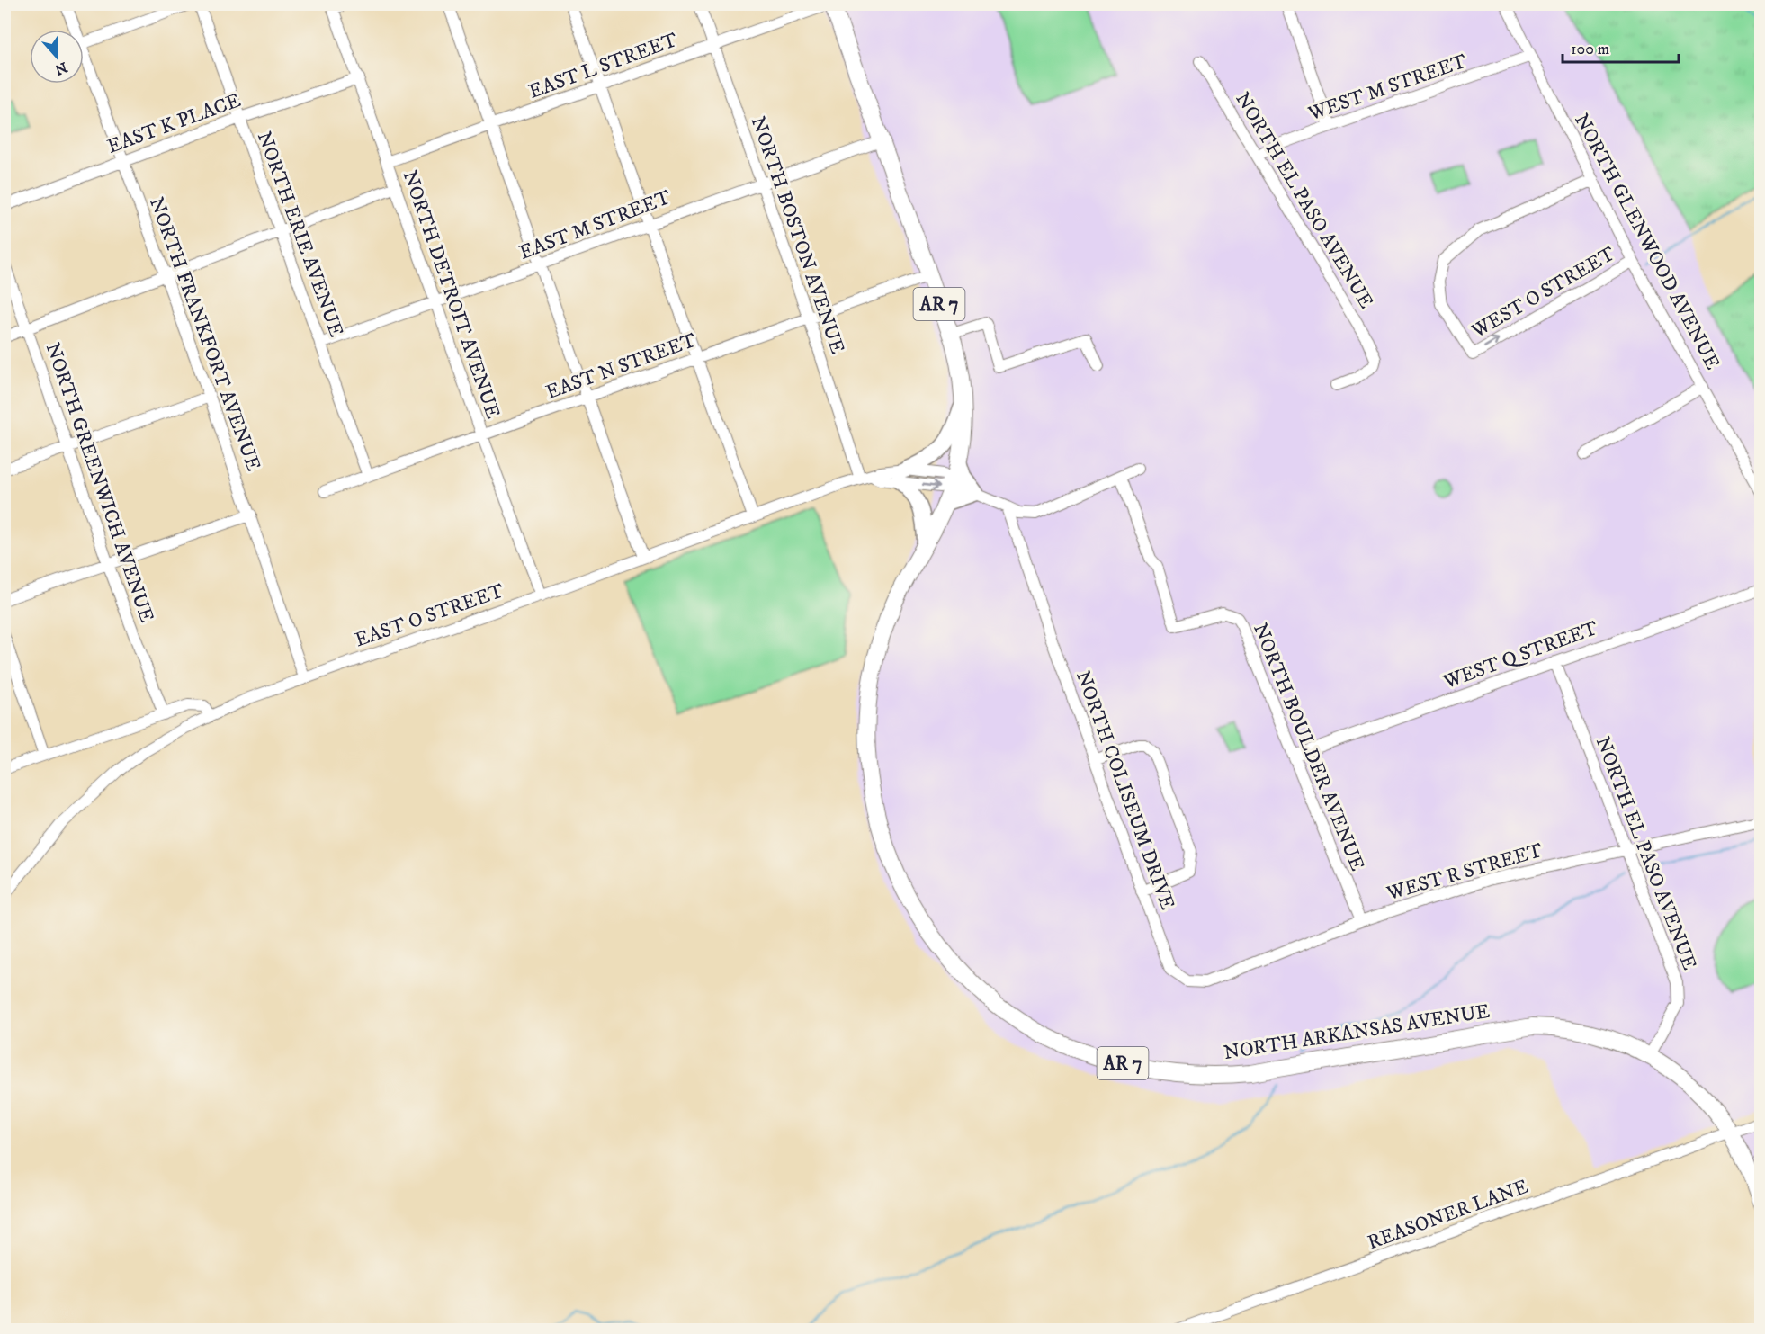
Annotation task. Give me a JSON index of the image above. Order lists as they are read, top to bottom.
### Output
{
  "streets": {
    "highway": ["AR 7", "NORTH ARKANSAS AVENUE"],
    "street": [
      "EAST L STREET",
      "WEST M STREET",
      "EAST K PLACE",
      "NORTH EL PASO AVENUE",
      "EAST M STREET",
      "NORTH ERIE AVENUE",
      "NORTH BOSTON AVENUE",
      "NORTH GLENWOOD AVENUE",
      "WEST O STREET",
      "NORTH DETROIT AVENUE",
      "NORTH FRANKFORT AVENUE",
      "EAST N STREET",
      "NORTH GREENWICH AVENUE",
      "EAST O STREET",
      "WEST Q STREET",
      "NORTH BOULDER AVENUE",
      "NORTH COLISEUM DRIVE",
      "WEST R STREET",
      "REASONER LANE"
    ]
  },
  "crossings": [
    ["EAST L STREET", "NORTH BOSTON AVENUE"],
    ["EAST L STREET", "NORTH DETROIT AVENUE"],
    ["EAST L STREET", "NORTH ARKANSAS AVENUE"],
    ["WEST M STREET", "NORTH EL PASO AVENUE"],
    ["WEST M STREET", "NORTH GLENWOOD AVENUE"],
    ["EAST K PLACE", "NORTH ERIE AVENUE"],
    ["EAST K PLACE", "NORTH DETROIT AVENUE"],
    ["EAST K PLACE", "NORTH FRANKFORT AVENUE"],
    ["NORTH EL PASO AVENUE", "WEST Q STREET"],
    ["NORTH EL PASO AVENUE", "WEST R STREET"],
    ["NORTH EL PASO AVENUE", "NORTH ARKANSAS AVENUE"],
    ["EAST M STREET", "NORTH ERIE AVENUE"],
    ["EAST M STREET", "NORTH BOSTON AVENUE"],
    ["EAST M STREET", "NORTH DETROIT AVENUE"],
    ["EAST M STREET", "NORTH ARKANSAS AVENUE"],
    ["NORTH ERIE AVENUE", "EAST N STREET"],
    ["NORTH BOSTON AVENUE", "EAST N STREET"],
    ["NORTH BOSTON AVENUE", "EAST O STREET"],
    ["NORTH GLENWOOD AVENUE", "WEST O STREET"],
    ["NORTH DETROIT AVENUE", "EAST N STREET"],
    ["NORTH DETROIT AVENUE", "EAST O STREET"],
    ["NORTH FRANKFORT AVENUE", "EAST O STREET"],
    ["EAST N STREET", "NORTH ARKANSAS AVENUE"],
    ["EAST O STREET", "NORTH COLISEUM DRIVE"],
    ["EAST O STREET", "NORTH ARKANSAS AVENUE"],
    ["WEST Q STREET", "NORTH BOULDER AVENUE"],
    ["NORTH BOULDER AVENUE", "WEST R STREET"],
    ["NORTH COLISEUM DRIVE", "WEST R STREET"],
    ["NORTH ARKANSAS AVENUE", "REASONER LANE"]
  ],
  "scale_bar": "100 m",
  "north": "bottom"
}
